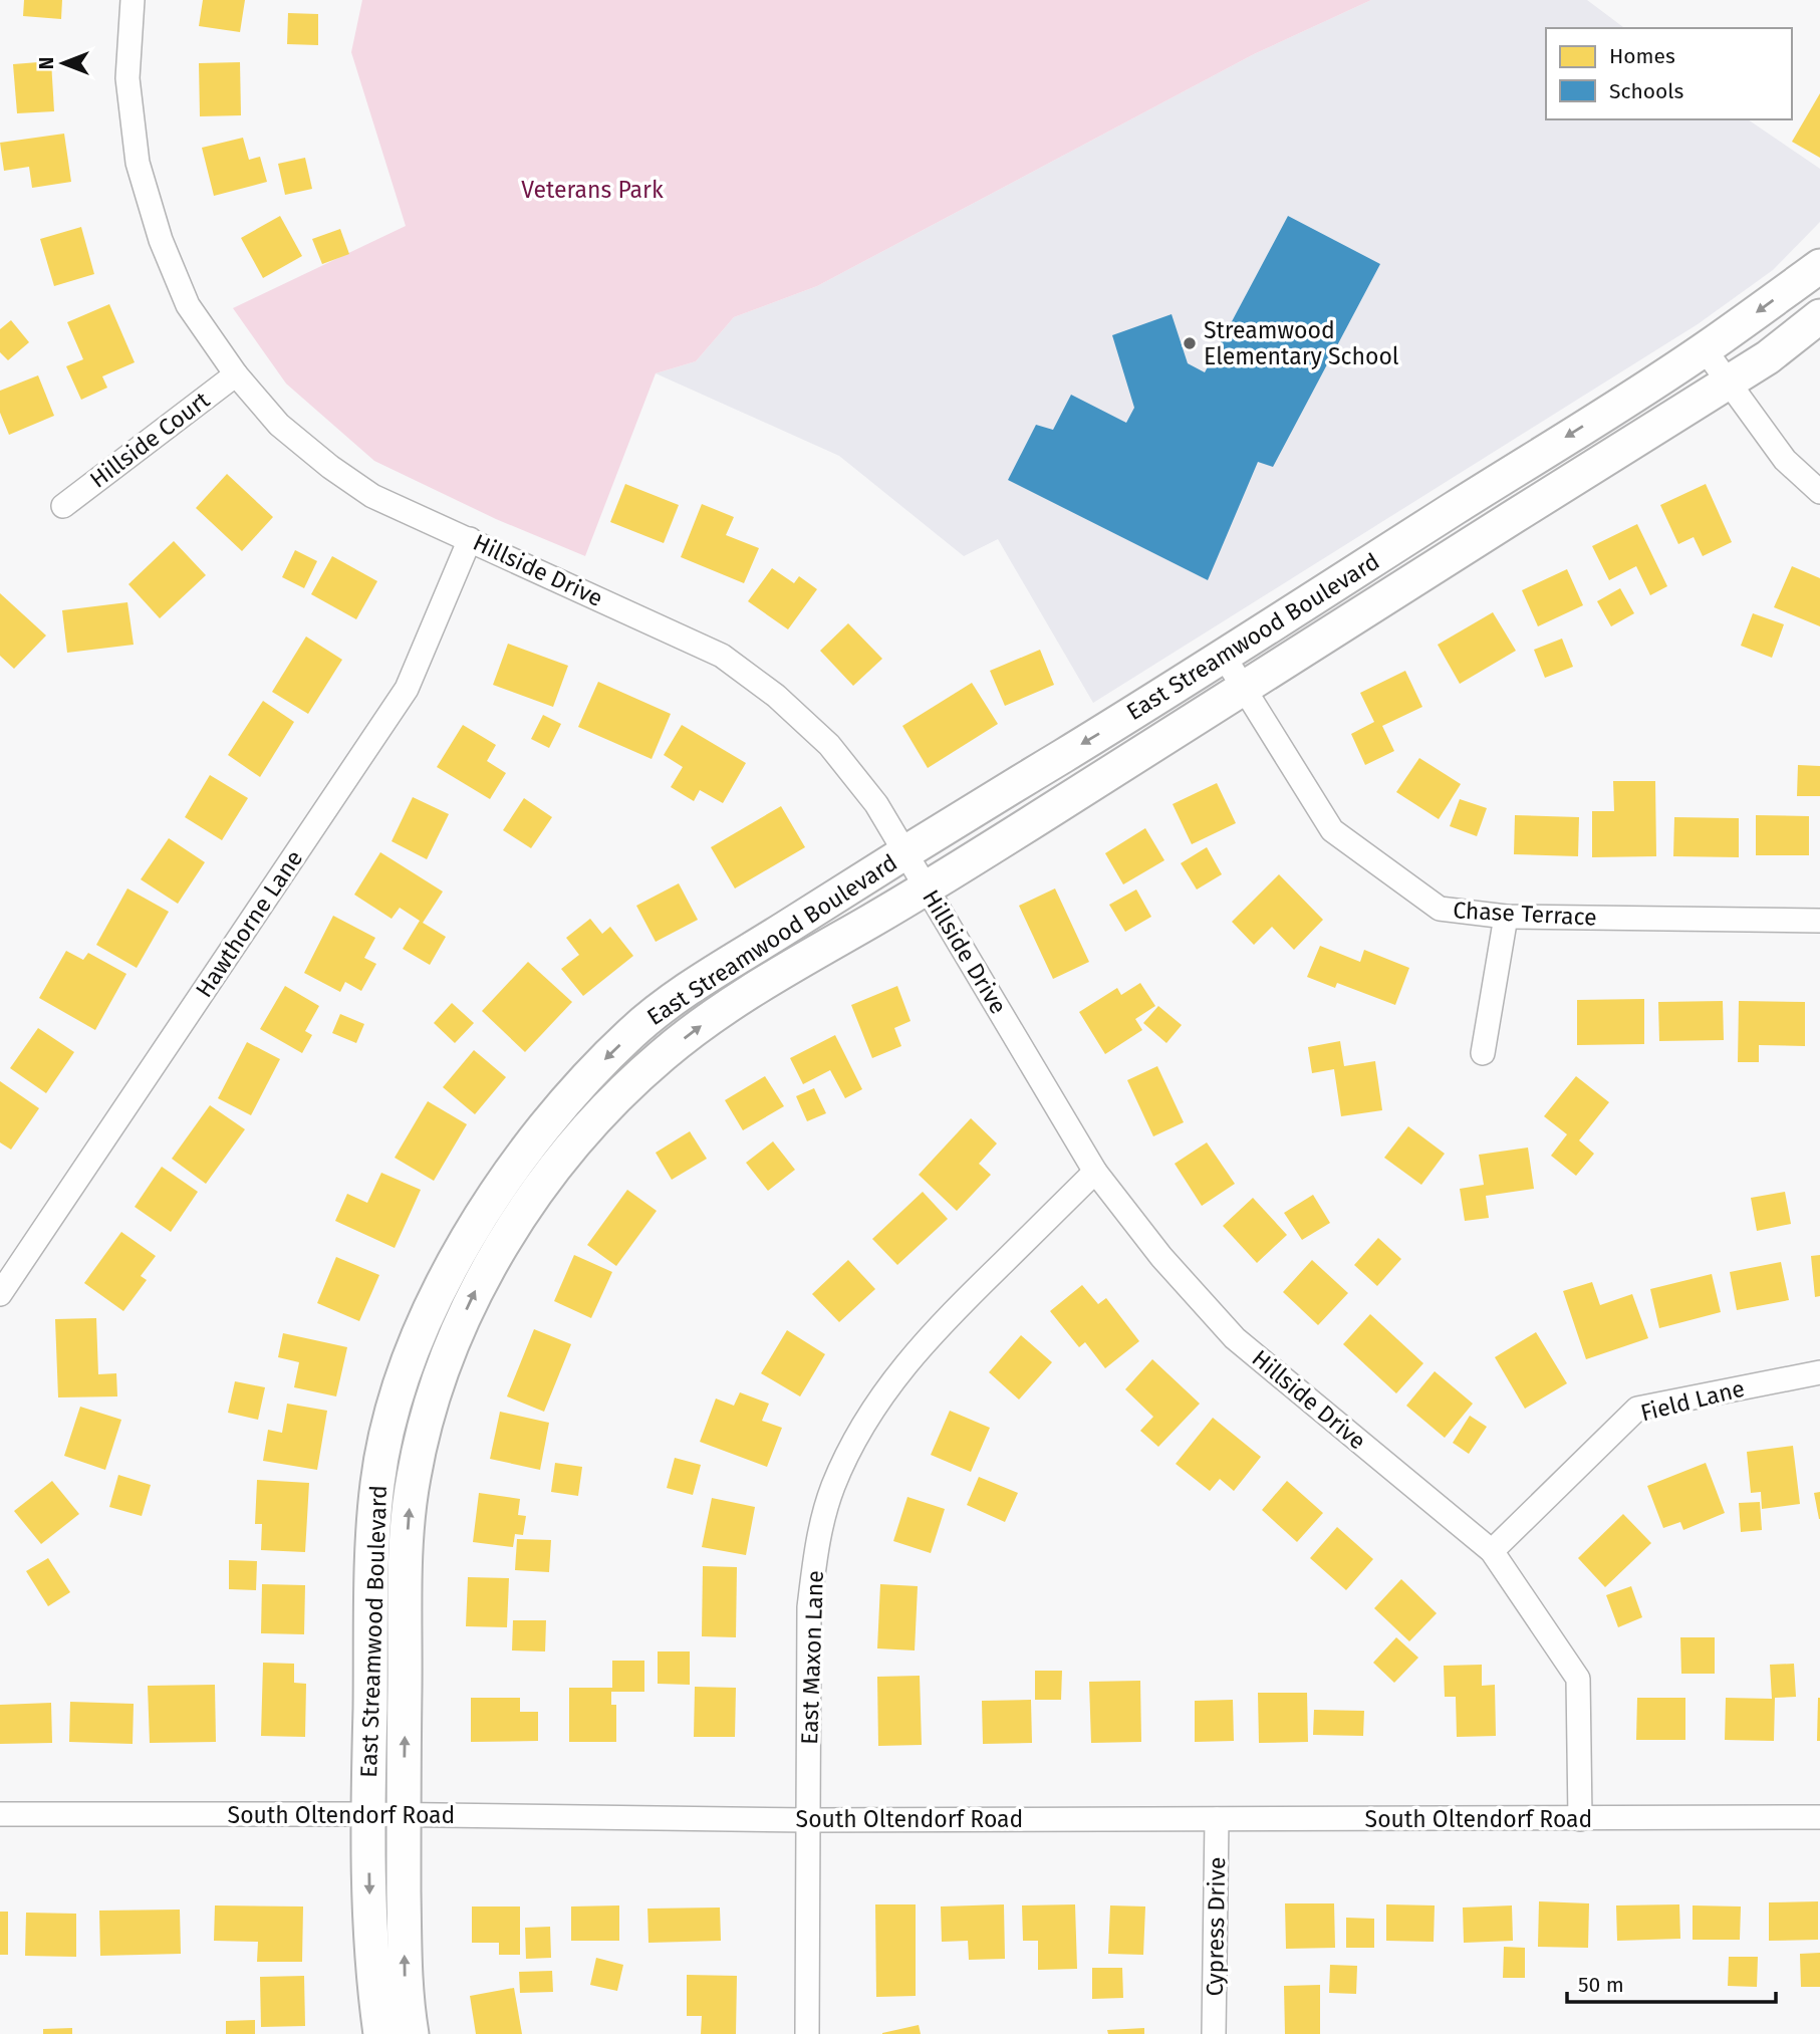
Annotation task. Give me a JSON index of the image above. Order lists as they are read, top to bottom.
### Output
{
  "streets": {
    "street": [
      "Hillside Court",
      "Hillside Drive",
      "East Streamwood Boulevard",
      "Chase Terrace",
      "Hawthorne Lane",
      "Field Lane",
      "East Maxon Lane",
      "South Oltendorf Road",
      "Cypress Drive"
    ]
  },
  "crossings": [
    ["Hillside Court", "Hillside Drive"],
    ["Hillside Drive", "East Streamwood Boulevard"],
    ["Hillside Drive", "Hawthorne Lane"],
    ["Hillside Drive", "Field Lane"],
    ["Hillside Drive", "East Maxon Lane"],
    ["Hillside Drive", "South Oltendorf Road"],
    ["East Streamwood Boulevard", "Chase Terrace"],
    ["East Streamwood Boulevard", "South Oltendorf Road"],
    ["East Maxon Lane", "South Oltendorf Road"],
    ["South Oltendorf Road", "Cypress Drive"]
  ],
  "parks": ["Veterans Park"],
  "places": ["Streamwood Elementary School"],
  "legend": ["Homes", "Schools"],
  "scale_bar": "50 m",
  "north": "left"
}
